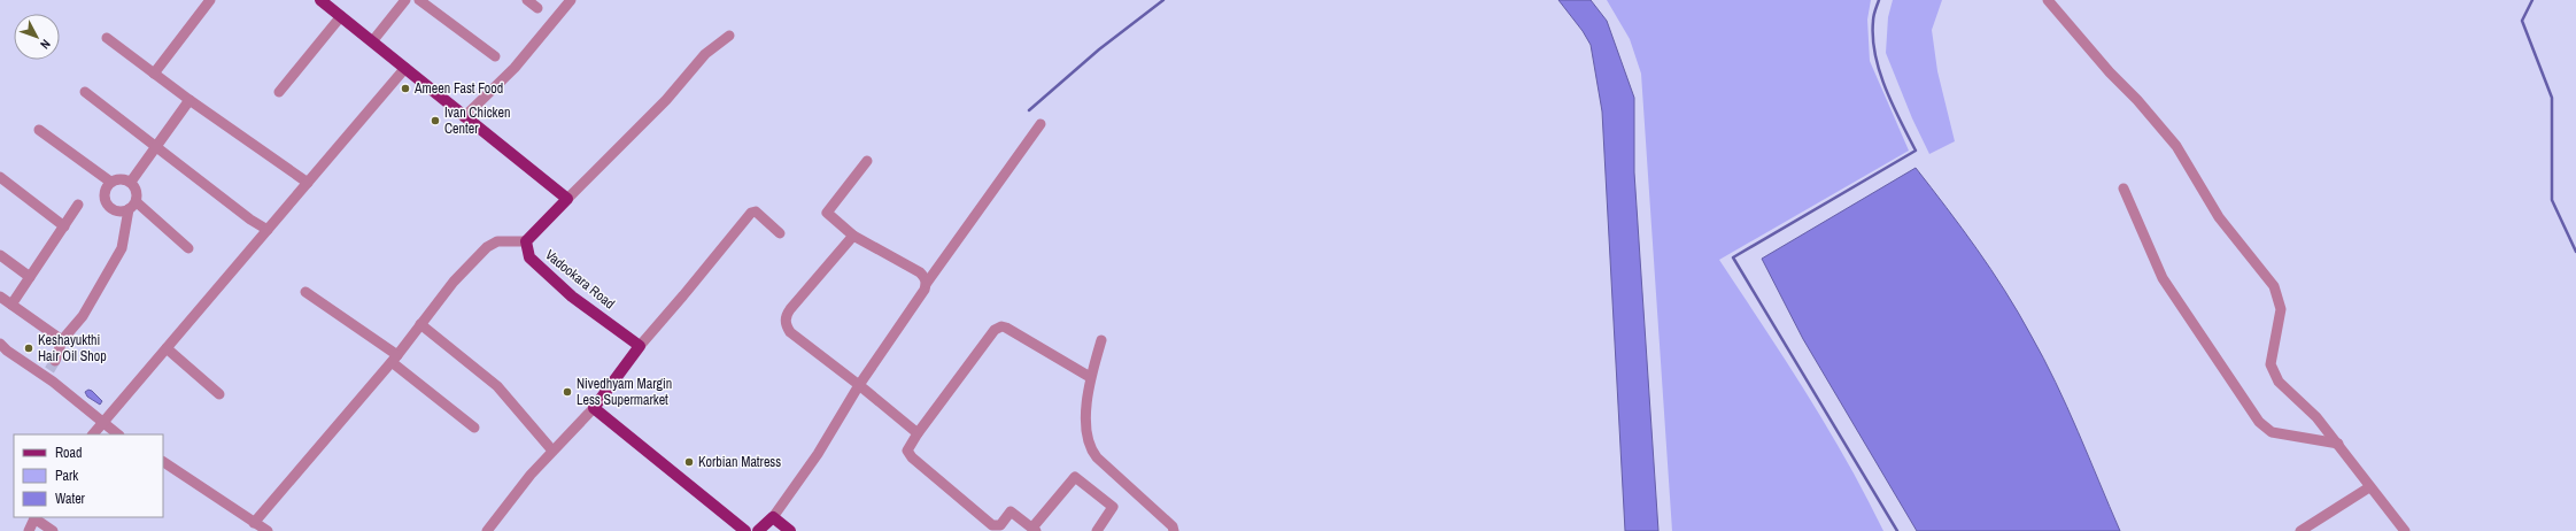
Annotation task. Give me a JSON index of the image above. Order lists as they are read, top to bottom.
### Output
{
  "streets": {
    "main road": ["Vadookara Road"]
  },
  "places": [
    "Ameen Fast Food",
    "Ivan Chicken Center",
    "Keshayukthi Hair Oil Shop",
    "Nivedhyam Margin Less Supermarket",
    "Korbian Matress"
  ],
  "legend": ["Road", "Park", "Water"],
  "north": "bottom right"
}
